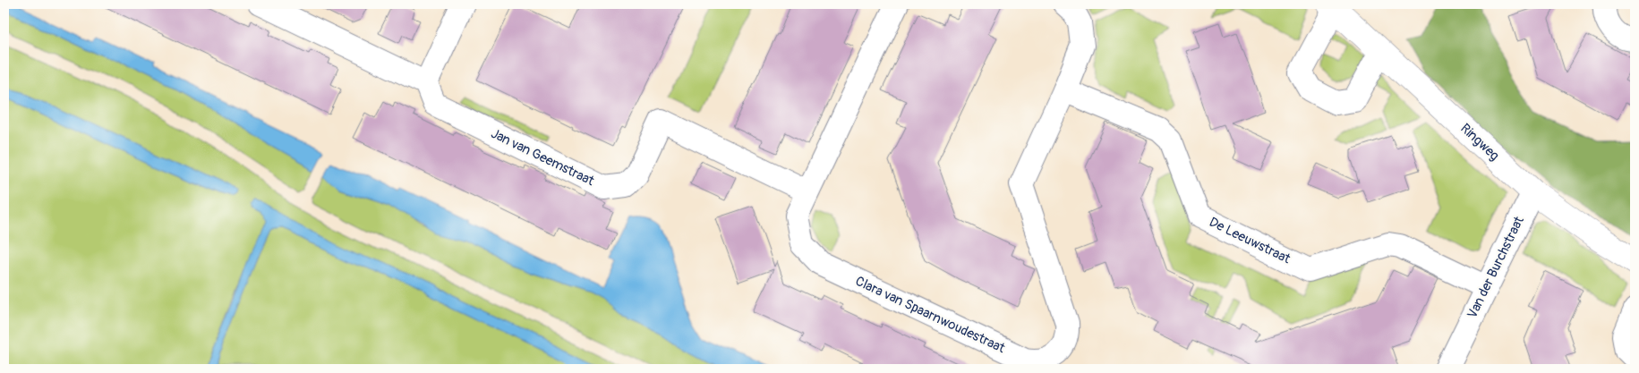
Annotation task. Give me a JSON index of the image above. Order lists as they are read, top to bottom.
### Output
{
  "streets": {
    "street": [
      "Ringweg",
      "Jan van Geemstraat",
      "De Leeuwstraat",
      "Van der Burchstraat",
      "Clara van Spaarnwoudestraat"
    ]
  },
  "crossings": [
    ["Ringweg", "Van der Burchstraat"],
    ["Jan van Geemstraat", "Clara van Spaarnwoudestraat"],
    ["De Leeuwstraat", "Van der Burchstraat"],
    ["De Leeuwstraat", "Clara van Spaarnwoudestraat"]
  ]
}
